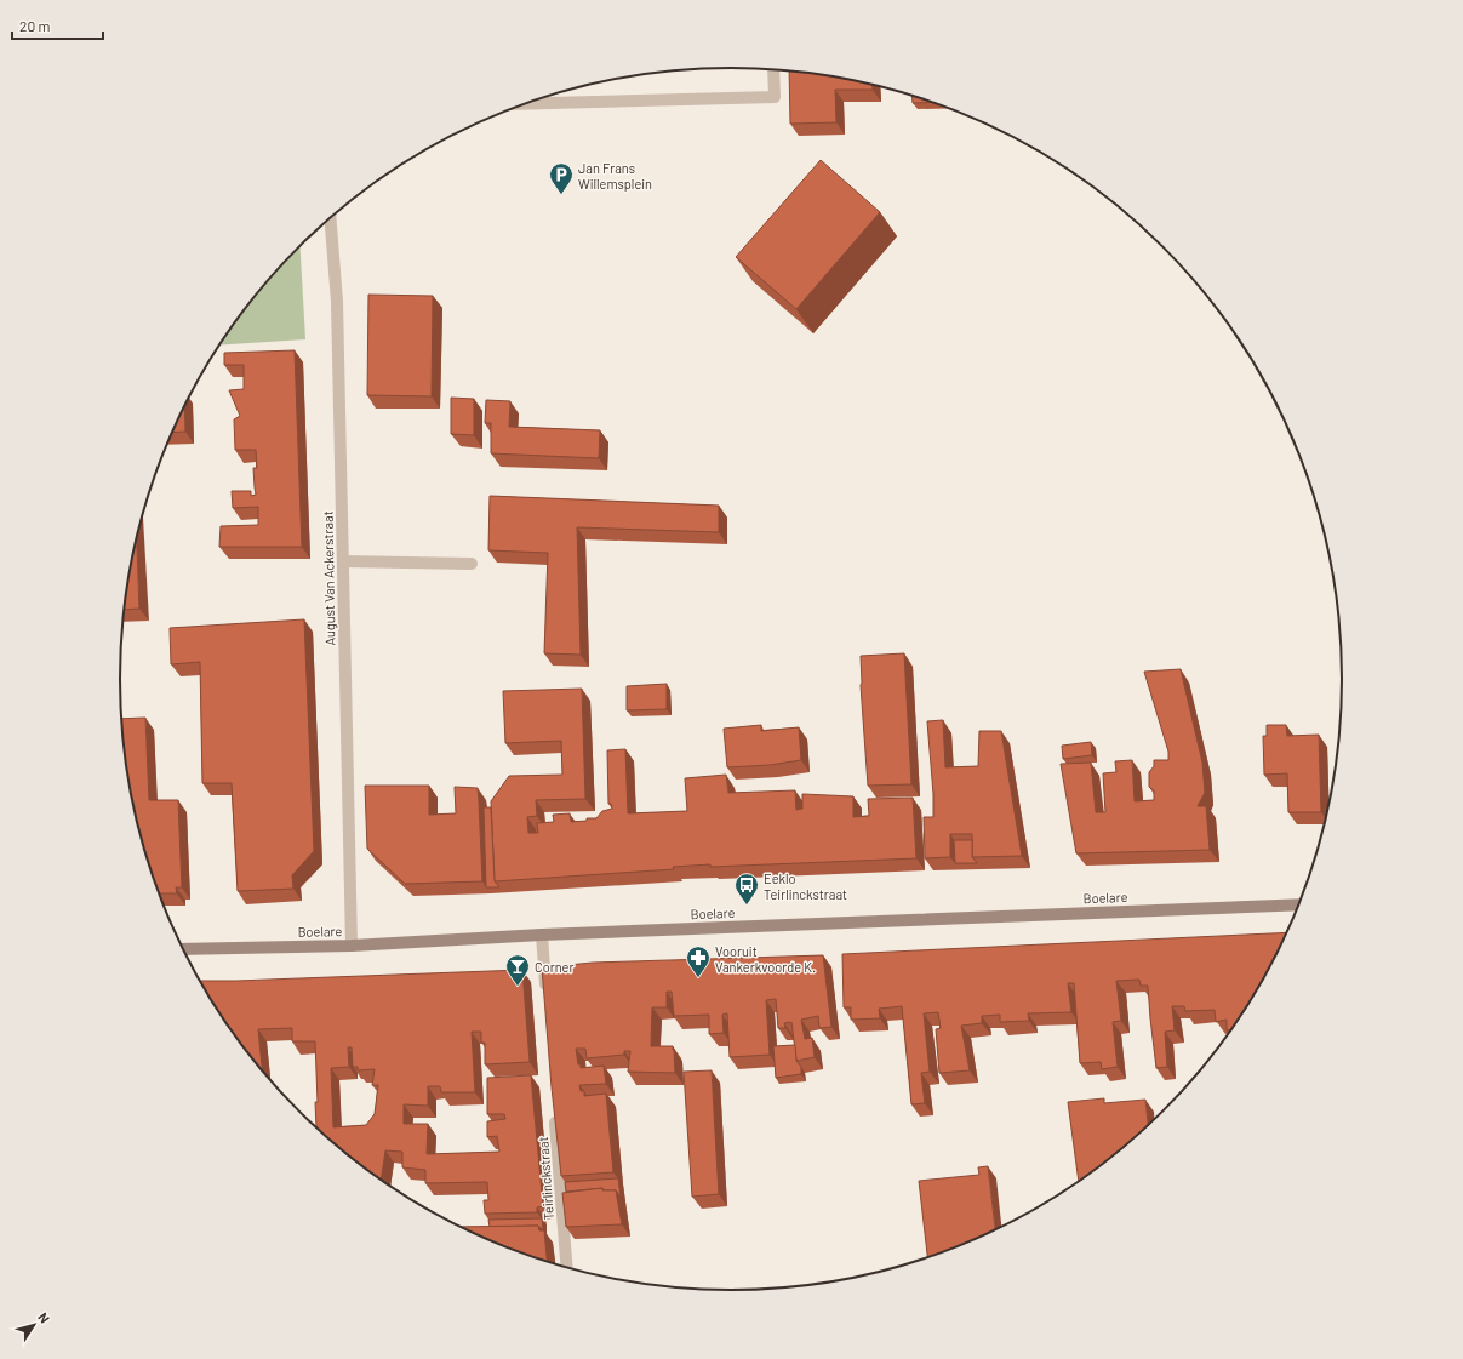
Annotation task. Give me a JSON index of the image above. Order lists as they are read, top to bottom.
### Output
{
  "streets": {
    "main road": ["Boelare"],
    "street": ["August Van Ackerstraat", "Teirlinckstraat"]
  },
  "crossings": [
    ["August Van Ackerstraat", "Boelare"]
  ],
  "places": {
    "parking": ["Jan Frans Willemsplein"],
    "bus stop": ["Eeklo Teirlinckstraat"],
    "pharmacy": ["Vooruit Vankerkvoorde K."],
    "bar": ["Corner"]
  },
  "scale_bar": "20 m",
  "north": "top right"
}
